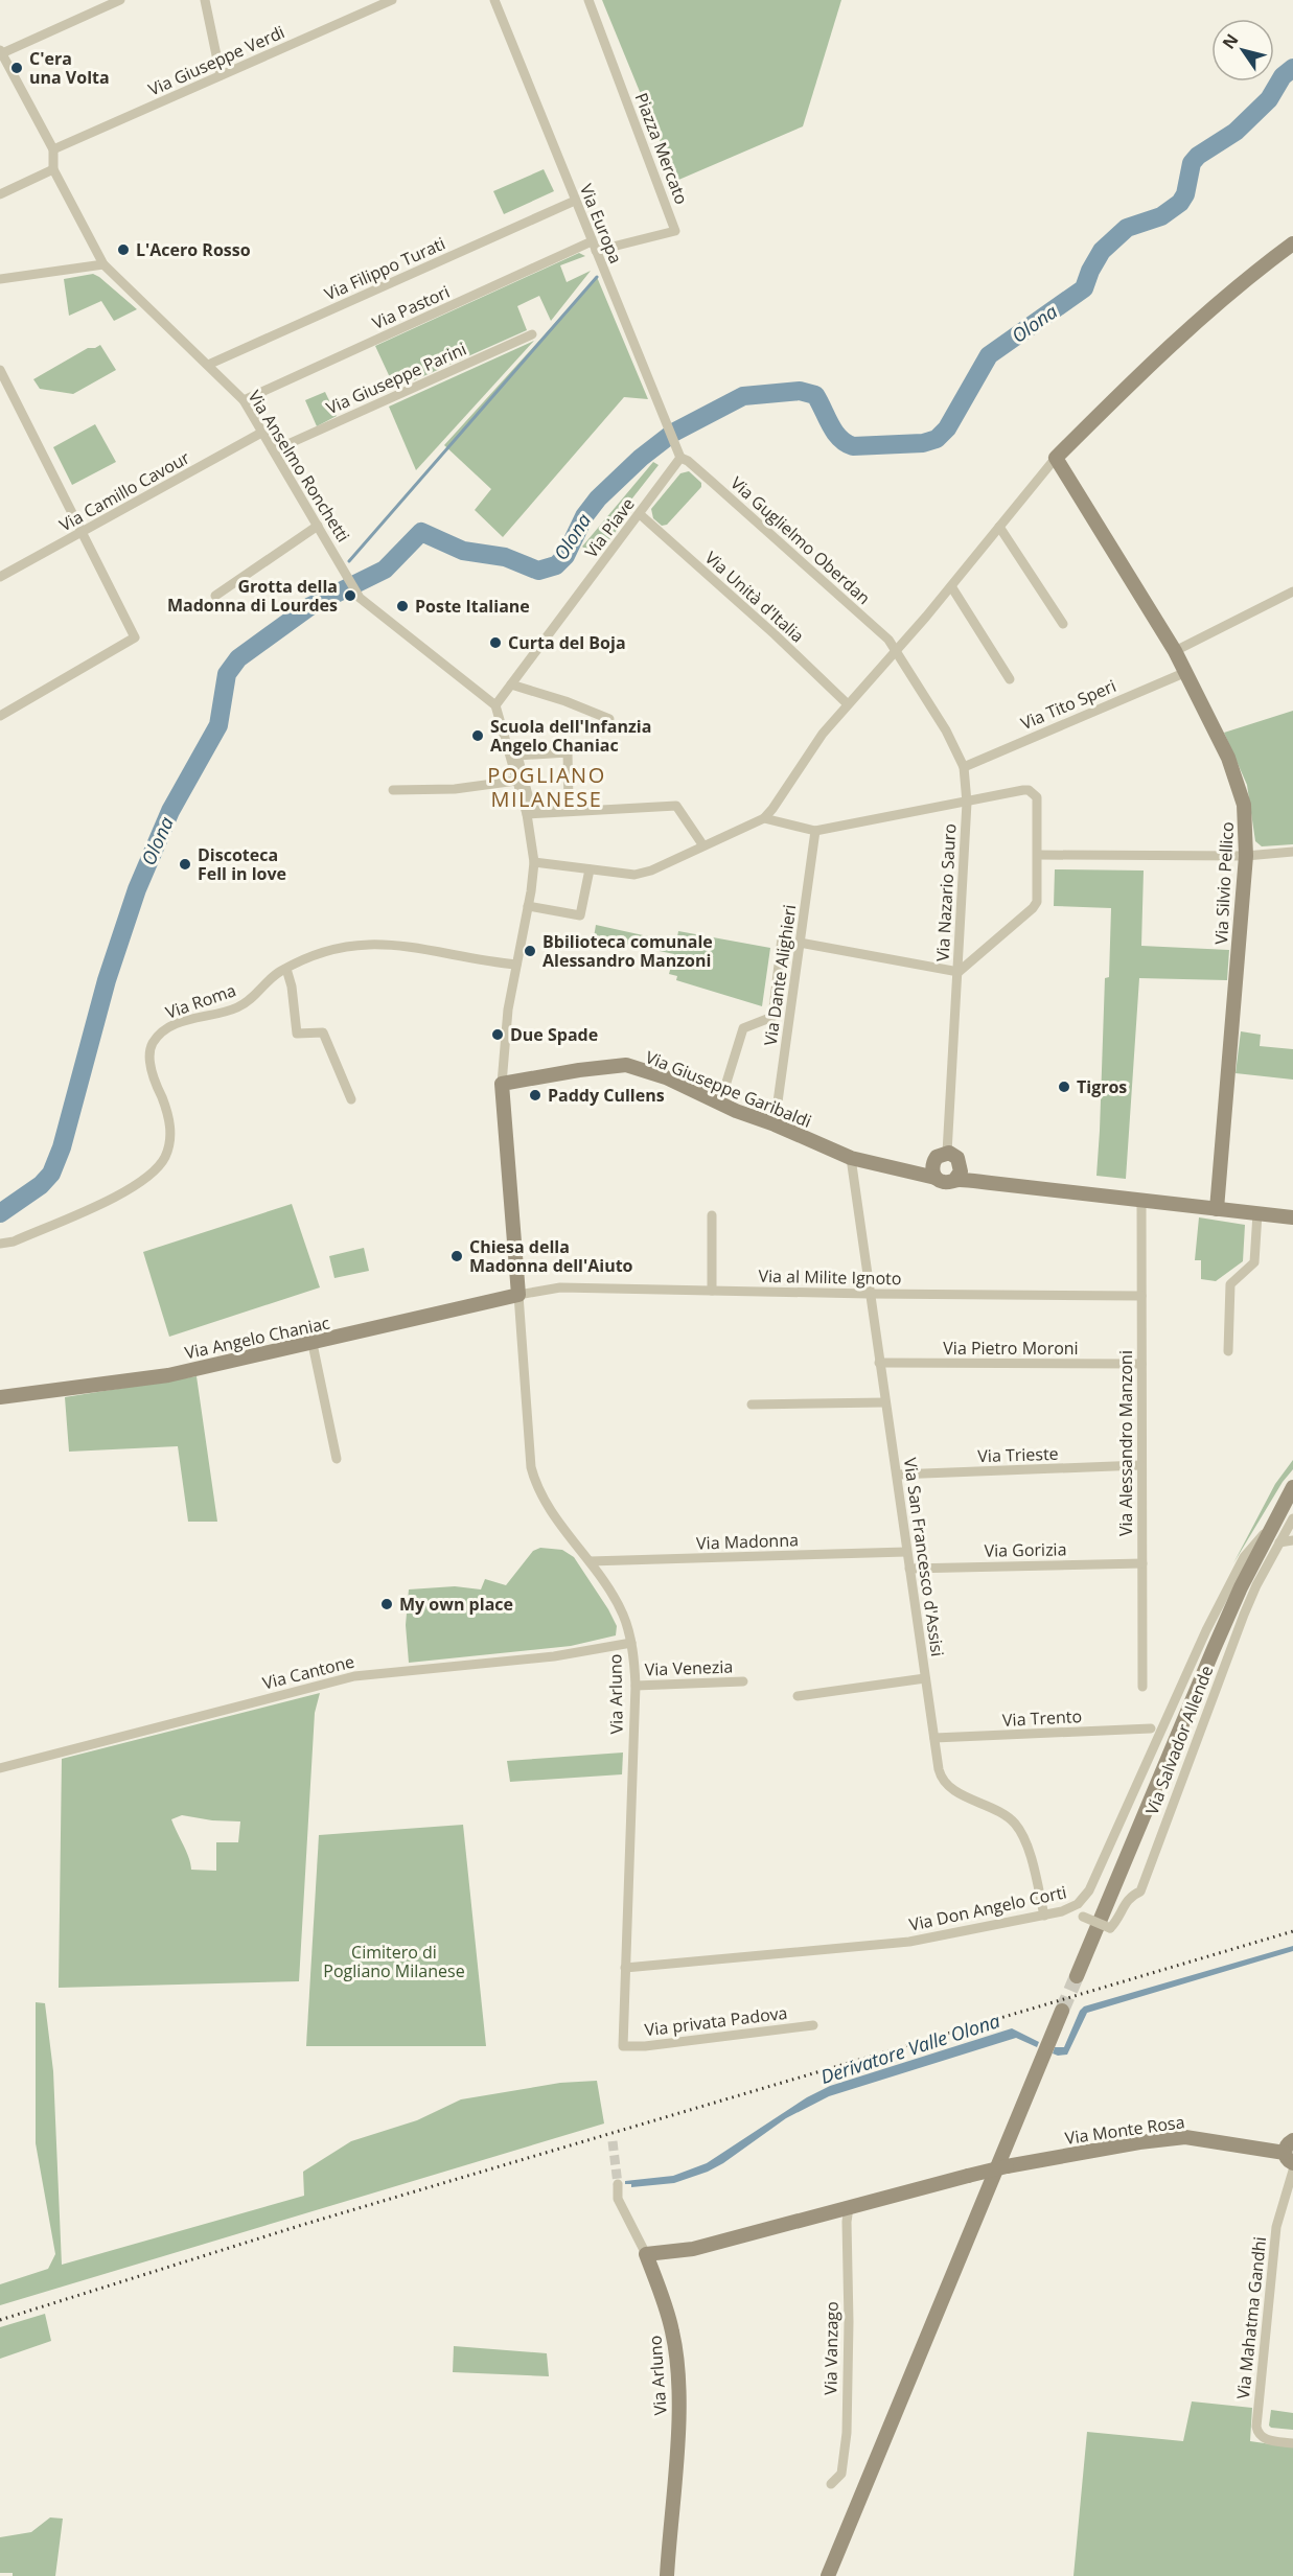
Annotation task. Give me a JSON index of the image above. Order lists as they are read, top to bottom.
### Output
{
  "streets": {
    "street": [
      "Via Giuseppe Verdi",
      "Piazza Mercato",
      "Via Europa",
      "Via Filippo Turati",
      "Via Pastori",
      "Via Giuseppe Parini",
      "Via Anselmo Ronchetti",
      "Via Camillo Cavour",
      "Via Piave",
      "Via Guglielmo Oberdan",
      "Via Unità d'Italia",
      "Via Tito Speri",
      "Via Silvio Pellico",
      "Via Nazario Sauro",
      "Via Dante Alighieri",
      "Via Roma",
      "Via Giuseppe Garibaldi",
      "Via al Milite Ignoto",
      "Via Angelo Chaniac",
      "Via Pietro Moroni",
      "Via Alessandro Manzoni",
      "Via Trieste",
      "Via Madonna",
      "Via Gorizia",
      "Via San Francesco d'Assisi",
      "Via Venezia",
      "Via Cantone",
      "Via Arluno",
      "Via Trento",
      "Via Salvador Allende",
      "Via Don Angelo Corti",
      "Via privata Padova",
      "Via Monte Rosa",
      "Via Mahatma Gandhi",
      "Via Vanzago"
    ]
  },
  "crossings": [
    ["Via Giuseppe Verdi", "Via Anselmo Ronchetti"],
    ["Piazza Mercato", "Via Europa"],
    ["Piazza Mercato", "Via Pastori"],
    ["Via Europa", "Via Filippo Turati"],
    ["Via Europa", "Via Pastori"],
    ["Via Europa", "Via Piave"],
    ["Via Europa", "Via Guglielmo Oberdan"],
    ["Via Filippo Turati", "Via Anselmo Ronchetti"],
    ["Via Pastori", "Via Anselmo Ronchetti"],
    ["Via Giuseppe Parini", "Via Anselmo Ronchetti"],
    ["Via Anselmo Ronchetti", "Via Camillo Cavour"],
    ["Via Anselmo Ronchetti", "Via Piave"],
    ["Via Piave", "Via Guglielmo Oberdan"],
    ["Via Piave", "Via Unità d'Italia"],
    ["Via Guglielmo Oberdan", "Via Nazario Sauro"],
    ["Via Tito Speri", "Via Silvio Pellico"],
    ["Via Tito Speri", "Via Nazario Sauro"],
    ["Via Silvio Pellico", "Via Giuseppe Garibaldi"],
    ["Via Nazario Sauro", "Via Giuseppe Garibaldi"],
    ["Via Dante Alighieri", "Via Giuseppe Garibaldi"],
    ["Via Giuseppe Garibaldi", "Via Alessandro Manzoni"],
    ["Via Giuseppe Garibaldi", "Via San Francesco d'Assisi"],
    ["Via al Milite Ignoto", "Via Angelo Chaniac"],
    ["Via al Milite Ignoto", "Via Alessandro Manzoni"],
    ["Via al Milite Ignoto", "Via San Francesco d'Assisi"],
    ["Via al Milite Ignoto", "Via Arluno"],
    ["Via Angelo Chaniac", "Via Arluno"],
    ["Via Pietro Moroni", "Via Alessandro Manzoni"],
    ["Via Pietro Moroni", "Via San Francesco d'Assisi"],
    ["Via Alessandro Manzoni", "Via Trieste"],
    ["Via Alessandro Manzoni", "Via Gorizia"],
    ["Via Trieste", "Via San Francesco d'Assisi"],
    ["Via Madonna", "Via San Francesco d'Assisi"],
    ["Via Madonna", "Via Arluno"],
    ["Via Gorizia", "Via San Francesco d'Assisi"],
    ["Via San Francesco d'Assisi", "Via Trento"],
    ["Via San Francesco d'Assisi", "Via Don Angelo Corti"],
    ["Via Venezia", "Via Arluno"],
    ["Via Cantone", "Via Arluno"],
    ["Via Arluno", "Via Don Angelo Corti"],
    ["Via Arluno", "Via privata Padova"],
    ["Via Salvador Allende", "Via Don Angelo Corti"],
    ["Via Monte Rosa", "Via Vanzago"]
  ],
  "districts": ["POGLIANO MILANESE"],
  "water": ["Olona", "Derivatore Valle Olona"],
  "parks": ["Cimitero di Pogliano Milanese"],
  "places": [
    "C'era una Volta",
    "L'Acero Rosso",
    "Grotta della Madonna di Lourdes",
    "Poste Italiane",
    "Curta del Boja",
    "Scuola dell'Infanzia Angelo Chaniac",
    "Discoteca Fell in love",
    "Bbilioteca comunale Alessandro Manzoni",
    "Due Spade",
    "Tigros",
    "Paddy Cullens",
    "Chiesa della Madonna dell'Aiuto",
    "My own place"
  ],
  "north": "top left"
}
